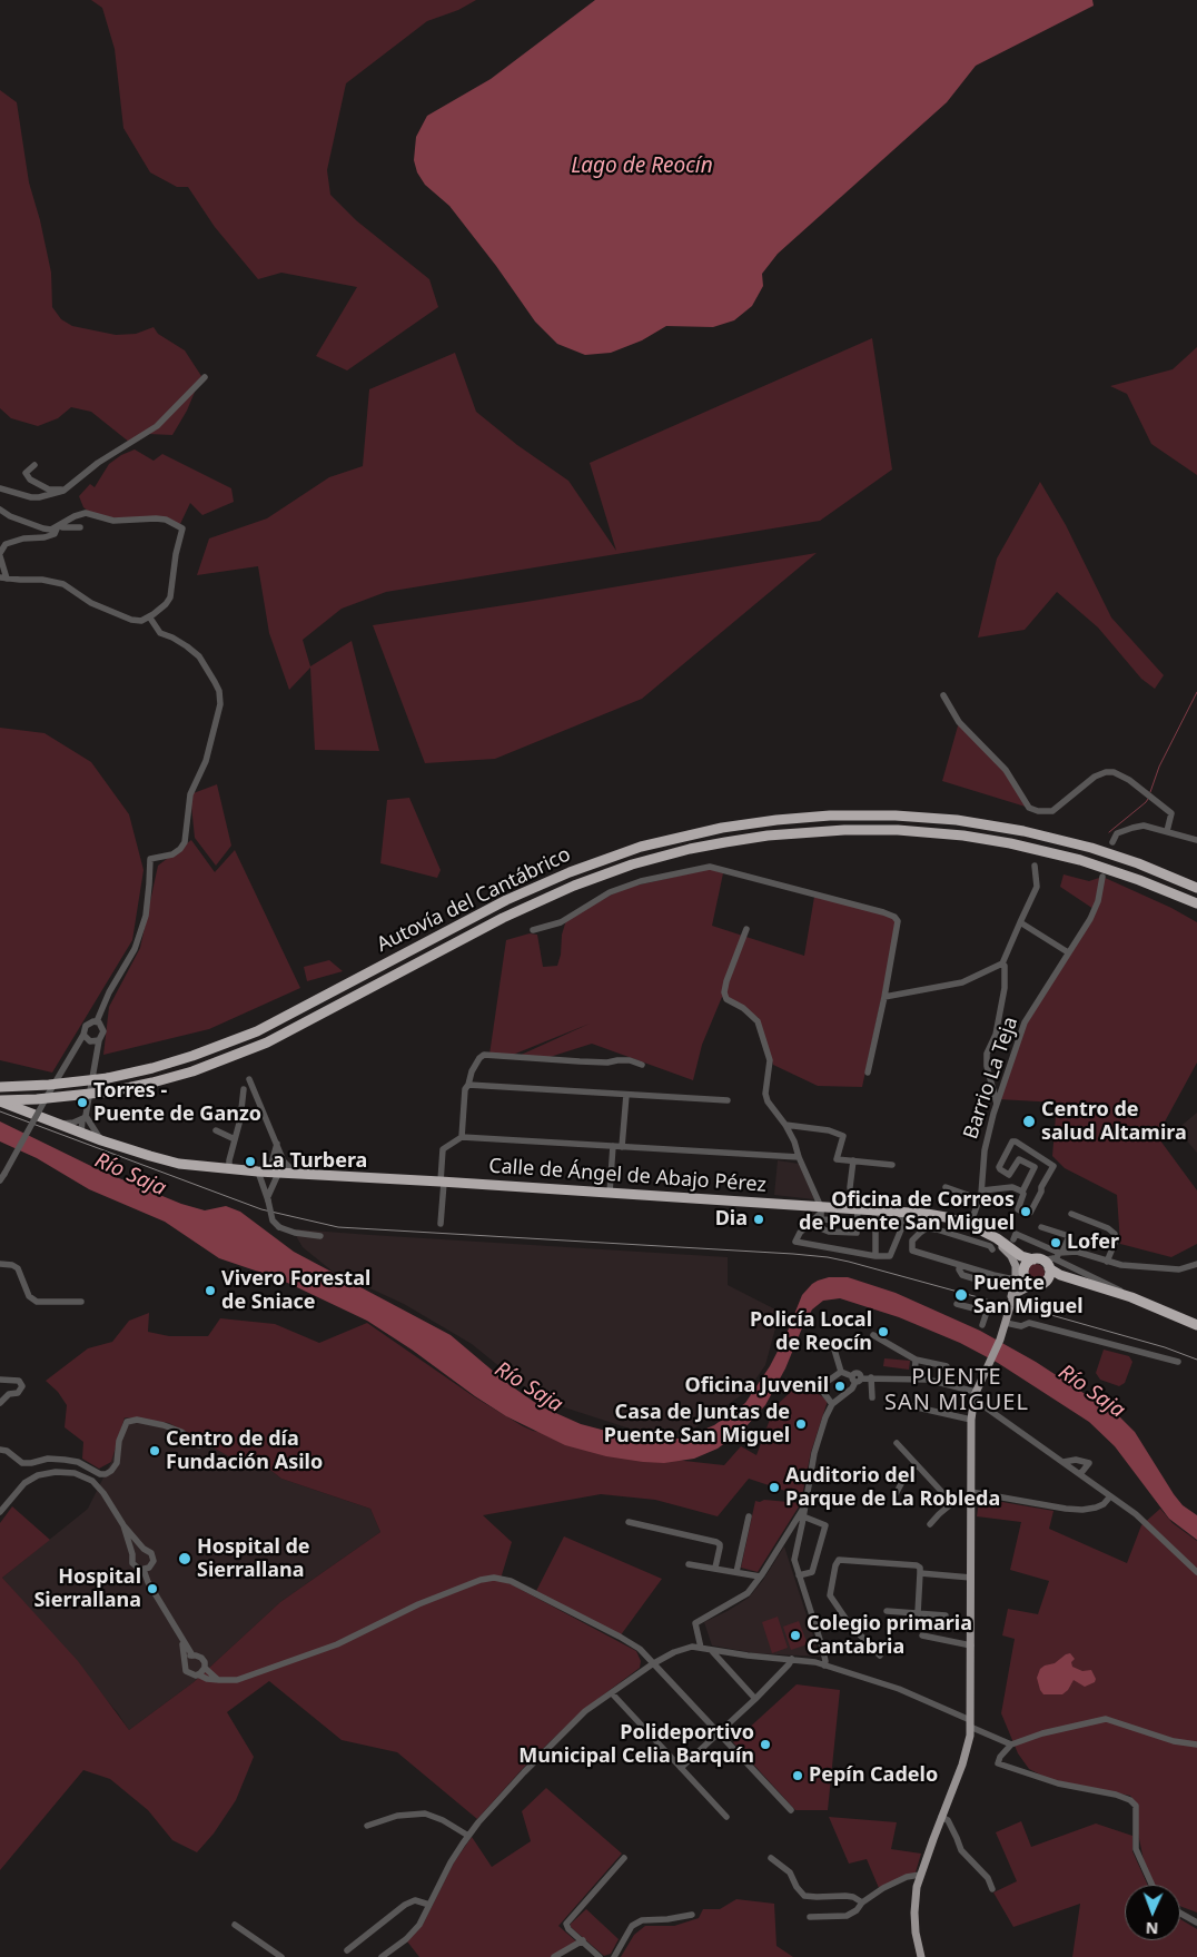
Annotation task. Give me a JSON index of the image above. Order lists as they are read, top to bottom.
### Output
{
  "streets": {
    "highway": ["Autovía del Cantábrico", "Calle de Ángel de Abajo Pérez"],
    "street": ["Barrio La Teja"]
  },
  "crossings": [
    ["Autovía del Cantábrico", "Calle de Ángel de Abajo Pérez"],
    ["Barrio La Teja", "Calle de Ángel de Abajo Pérez"]
  ],
  "districts": ["PUENTE SAN MIGUEL"],
  "water": ["Lago de Reocín", "Río Saja"],
  "places": [
    "Torres - Puente de Ganzo",
    "Centro de salud Altamira",
    "La Turbera",
    "Oficina de Correos de Puente San Miguel",
    "Dia",
    "Lofer",
    "Vivero Forestal de Sniace",
    "Puente San Miguel",
    "Policía Local de Reocín",
    "Oficina Juvenil",
    "Casa de Juntas de Puente San Miguel",
    "Centro de día Fundación Asilo",
    "Auditorio del Parque de La Robleda",
    "Hospital de Sierrallana",
    "Hospital Sierrallana",
    "Colegio primaria Cantabria",
    "Polideportivo Municipal Celia Barquín",
    "Pepín Cadelo"
  ],
  "north": "bottom"
}
